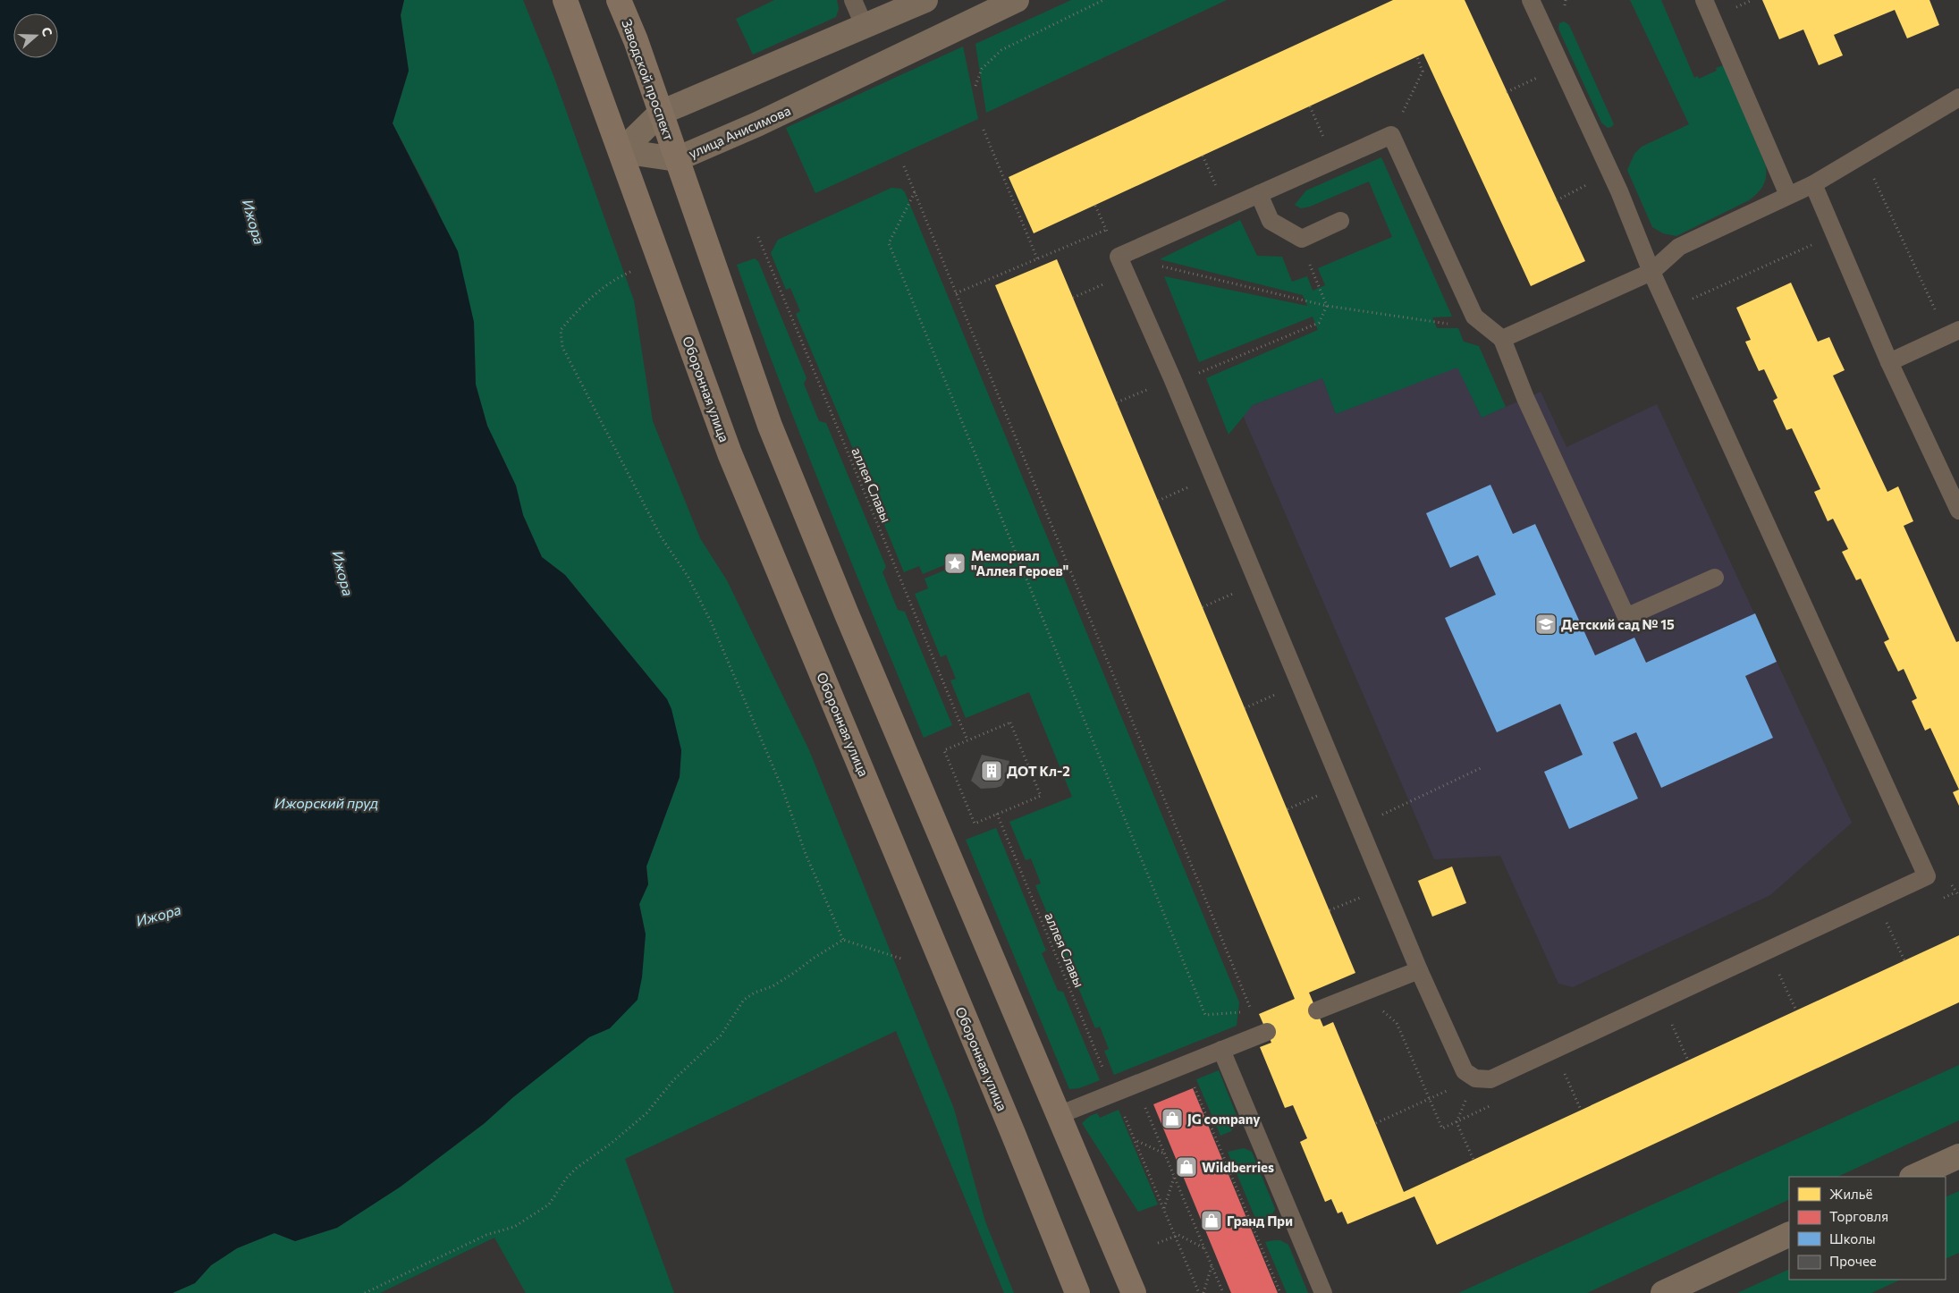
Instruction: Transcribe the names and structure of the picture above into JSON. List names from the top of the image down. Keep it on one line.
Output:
{"streets":{"main road":["Заводской проспект","улица Анисимова","Оборонная улица"],"path":["аллея Славы"]},"crossings":[["Заводской проспект","улица Анисимова"],["улица Анисимова","Оборонная улица"]],"water":["Ижора","Ижорский пруд"],"places":{"place":["Мемориал \"Аллея Героев\""],"school or university":["Детский сад № 15"],"building":["ДОТ Кл-2"],"shop":["JG company","Wildberries","Гранд При"]},"legend":["Жильё","Торговля","Школы","Прочее"],"north":"right"}
